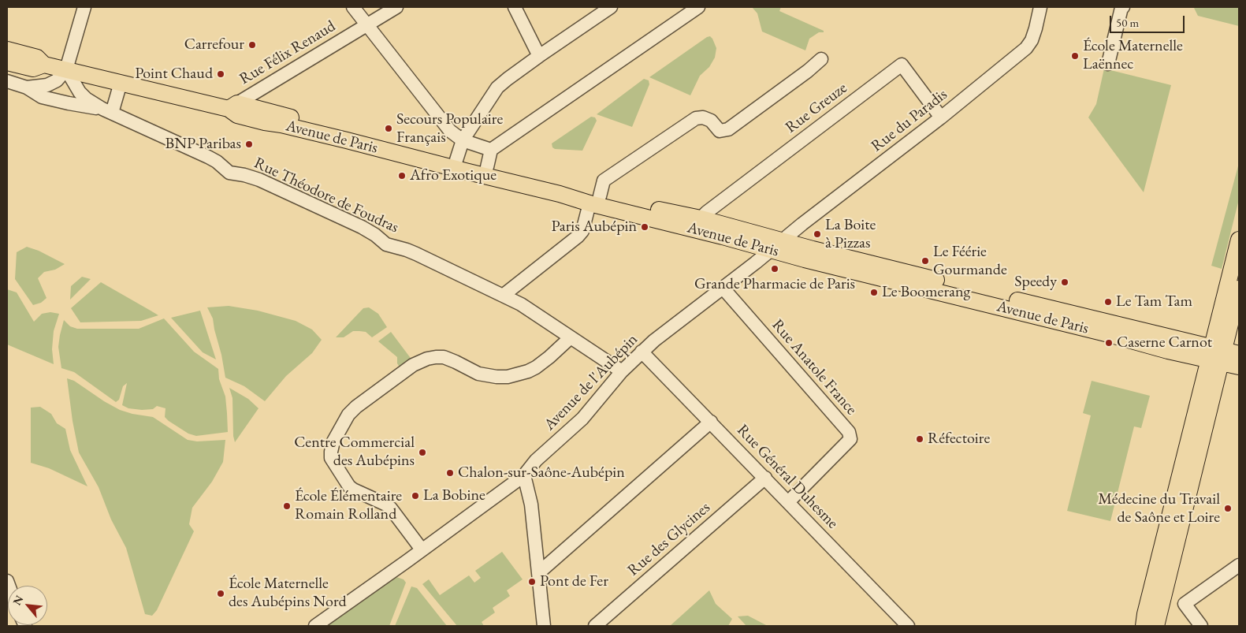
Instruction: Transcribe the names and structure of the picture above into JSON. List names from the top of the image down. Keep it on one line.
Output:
{"streets":{"main road":["Avenue de Paris"],"street":["Rue Félix Renaud","Rue Greuze","Rue du Paradis","Rue Théodore de Foudras","Rue Anatole France","Avenue de l'Aubépin","Rue Général Duhesme","Rue des Glycines"]},"crossings":[["Rue Félix Renaud","Avenue de Paris"],["Rue Greuze","Rue du Paradis"],["Rue Greuze","Avenue de Paris"],["Rue du Paradis","Avenue de Paris"],["Rue du Paradis","Avenue de l'Aubépin"],["Avenue de Paris","Rue Théodore de Foudras"],["Avenue de Paris","Avenue de l'Aubépin"],["Rue Théodore de Foudras","Avenue de l'Aubépin"],["Rue Anatole France","Avenue de l'Aubépin"],["Rue Anatole France","Rue Général Duhesme"],["Avenue de l'Aubépin","Rue Général Duhesme"],["Rue Général Duhesme","Rue des Glycines"]],"places":["Carrefour","École Maternelle Laënnec","Point Chaud","Secours Populaire Français","BNP Paribas","Afro Exotique","Paris Aubépin","La Boite à Pizzas","Le Féérie Gourmande","Grande Pharmacie de Paris","Speedy","Le Boomerang","Le Tam Tam","Caserne Carnot","Réfectoire","Centre Commercial des Aubépins","Chalon-sur-Saône-Aubépin","La Bobine","École Élémentaire Romain Rolland","Médecine du Travail de Saône et Loire","Pont de Fer","École Maternelle des Aubépins Nord"],"scale_bar":"50 m","north":"top left"}
